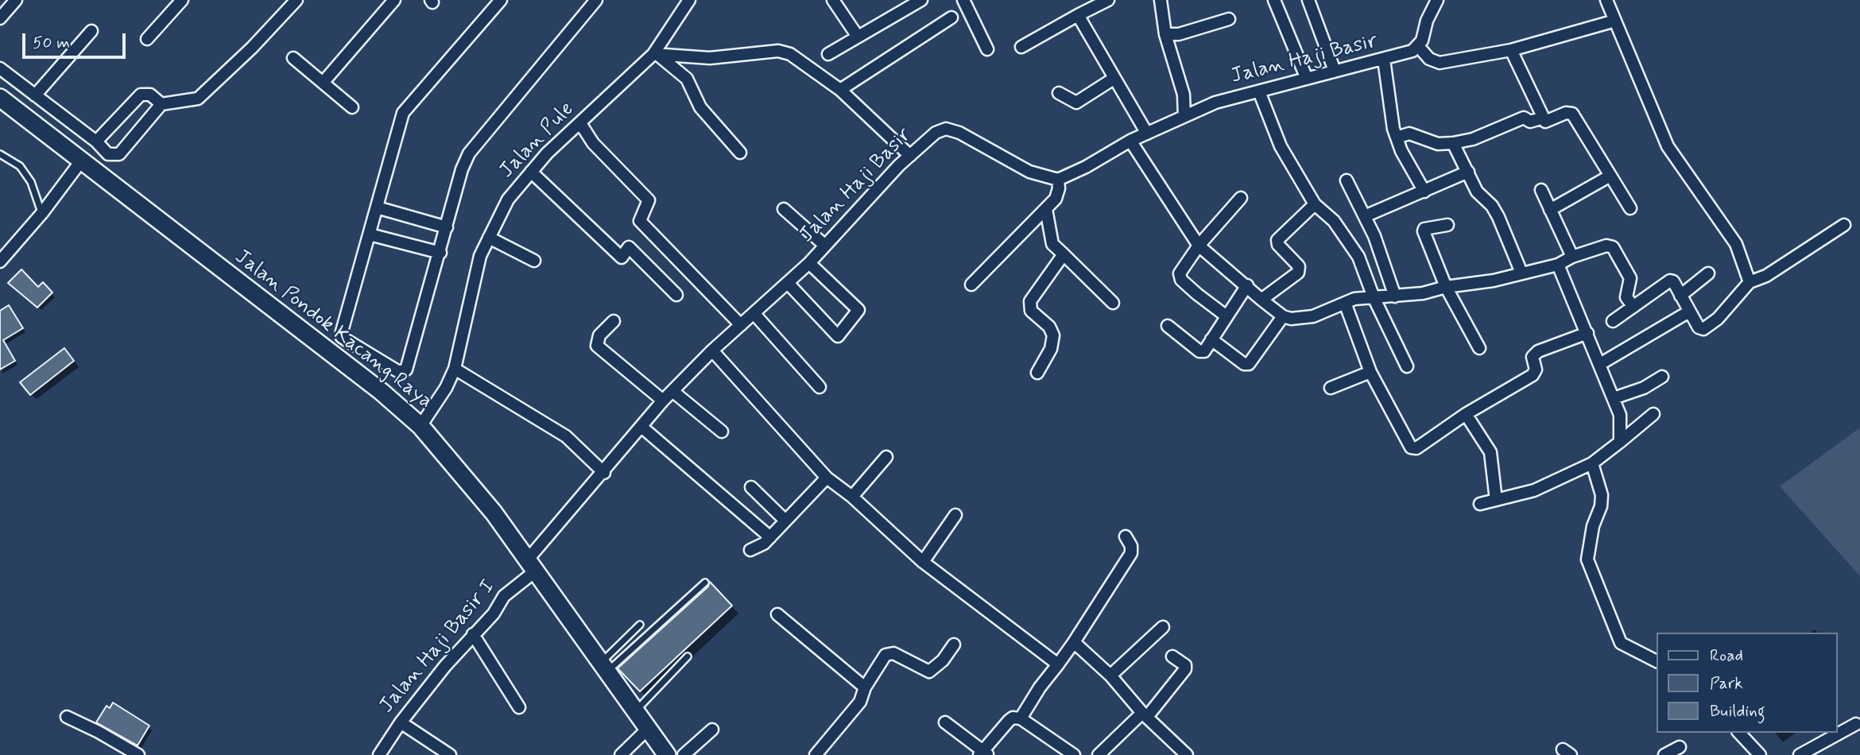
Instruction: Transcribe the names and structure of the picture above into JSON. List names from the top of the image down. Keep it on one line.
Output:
{"streets":{"main road":["Jalan Pondok Kacang Raya"],"street":["Jalan Haji Basir","Jalan Pule","Jalan Haji Basir I"]},"crossings":[["Jalan Haji Basir","Jalan Pondok Kacang Raya"],["Jalan Haji Basir","Jalan Haji Basir I"],["Jalan Pule","Jalan Pondok Kacang Raya"],["Jalan Pondok Kacang Raya","Jalan Haji Basir I"]],"legend":["Road","Park","Building"],"scale_bar":"50 m"}
